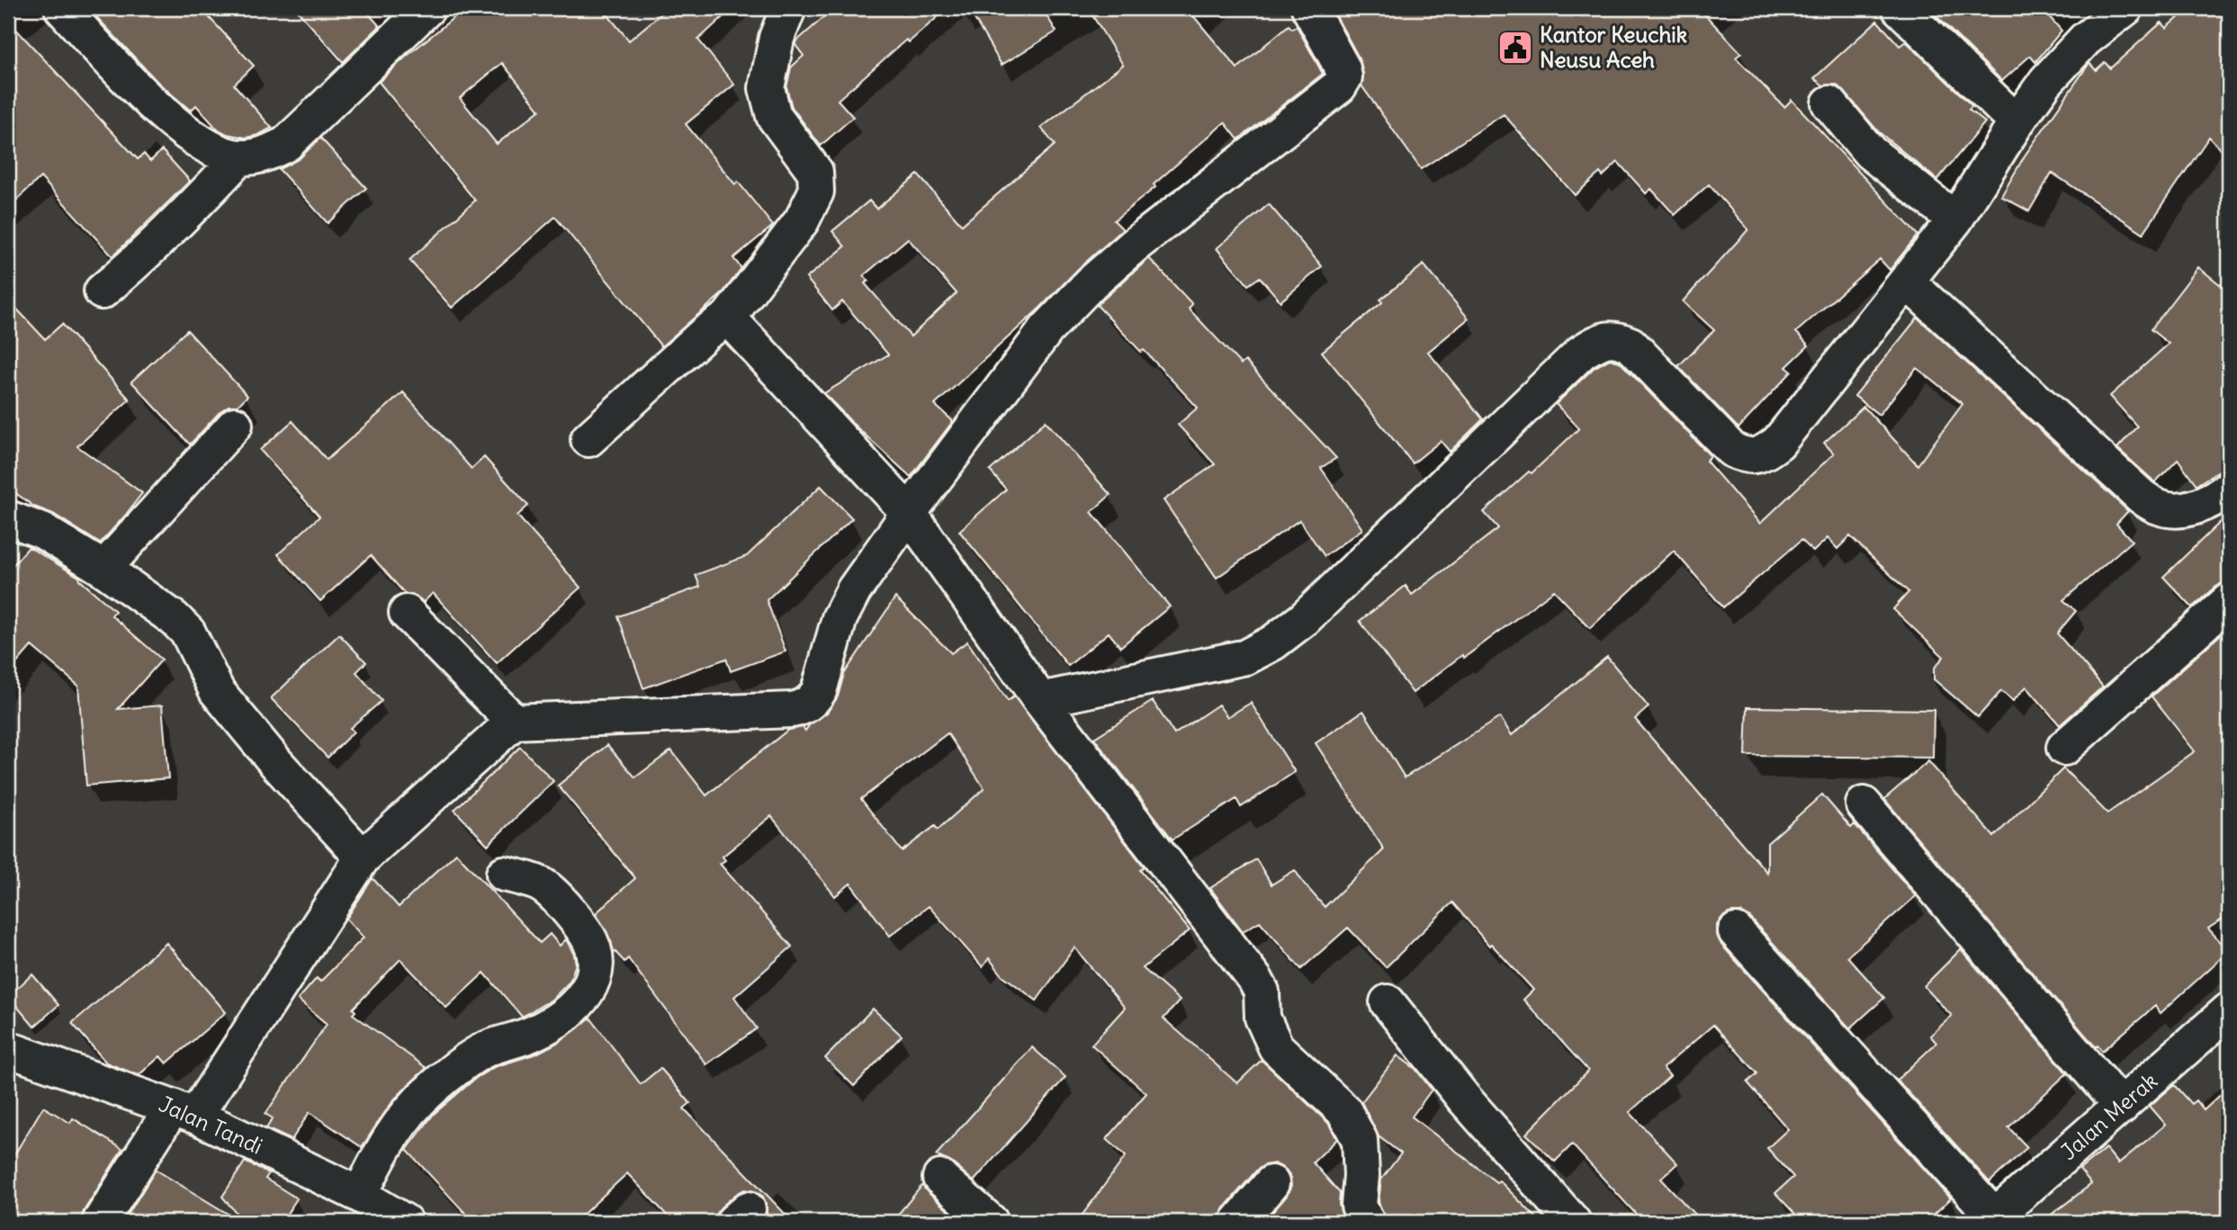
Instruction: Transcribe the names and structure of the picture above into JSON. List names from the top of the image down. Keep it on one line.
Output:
{"streets":{"street":["Jalan Merak","Jalan Tandi"]},"places":{"public building":["Kantor Keuchik Neusu Aceh"]}}
